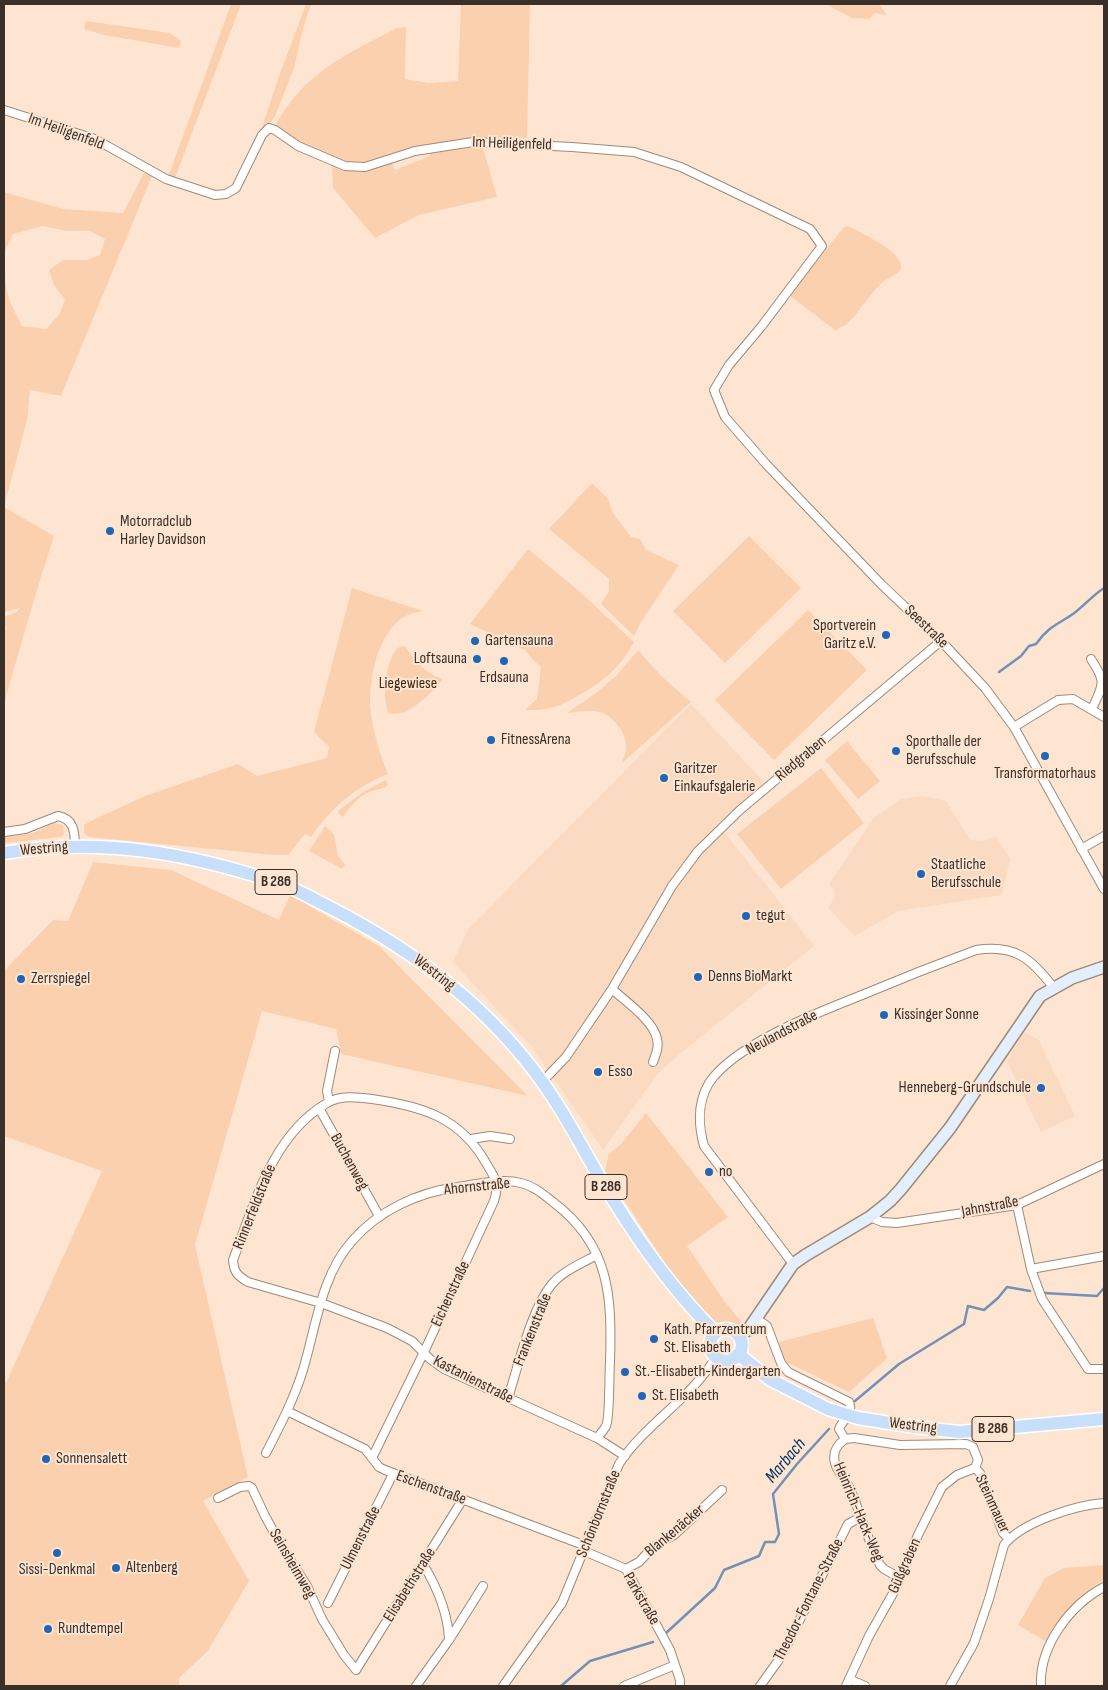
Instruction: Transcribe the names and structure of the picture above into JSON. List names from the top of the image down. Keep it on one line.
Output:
{"streets":{"main road":["Westring","B 286"],"street":["Im Heiligenfeld","Seestraße","Riedgraben","Neulandstraße","Buchenweg","Ahornstraße","Rinnerfeldstraße","Jahnstraße","Eichenstraße","Frankenstraße","Kastanienstraße","Eschenstraße","Steinmauer","Heinrich-Hack-Weg","Schönbornstraße","Blankenäcker","Ulmenstraße","Seinsheimweg","Güßgraben","Elisabethstraße","Parkstraße","Theodor-Fontane-Straße"]},"crossings":[["Im Heiligenfeld","Seestraße"],["Seestraße","Riedgraben"],["Riedgraben","Westring"],["Westring","Schönbornstraße"],["Buchenweg","Ahornstraße"],["Buchenweg","Rinnerfeldstraße"],["Ahornstraße","Rinnerfeldstraße"],["Ahornstraße","Eichenstraße"],["Ahornstraße","Frankenstraße"],["Ahornstraße","Kastanienstraße"],["Ahornstraße","Eschenstraße"],["Rinnerfeldstraße","Eichenstraße"],["Rinnerfeldstraße","Kastanienstraße"],["Eichenstraße","Kastanienstraße"],["Eichenstraße","Eschenstraße"],["Frankenstraße","Kastanienstraße"],["Kastanienstraße","Schönbornstraße"],["Eschenstraße","Schönbornstraße"],["Eschenstraße","Ulmenstraße"],["Eschenstraße","Elisabethstraße"],["Eschenstraße","Parkstraße"],["Steinmauer","Heinrich-Hack-Weg"],["Steinmauer","Güßgraben"],["Heinrich-Hack-Weg","Güßgraben"],["Heinrich-Hack-Weg","Theodor-Fontane-Straße"],["Schönbornstraße","Parkstraße"],["Blankenäcker","Parkstraße"],["Seinsheimweg","Elisabethstraße"]],"water":["Marbach"],"parks":["Liegewiese"],"places":["Motorradclub Harley Davidson","Sportverein Garitz e.V.","Gartensauna","Loftsauna","Erdsauna","FitnessArena","Sporthalle der Berufsschule","Transformatorhaus","Garitzer Einkaufsgalerie","Staatliche Berufsschule","tegut","Denns BioMarkt","Zerrspiegel","Kissinger Sonne","Esso","Henneberg-Grundschule","no","Kath. Pfarrzentrum St. Elisabeth","St.-Elisabeth-Kindergarten","St. Elisabeth","Sonnensalett","Sissi-Denkmal","Altenberg","Rundtempel"]}
